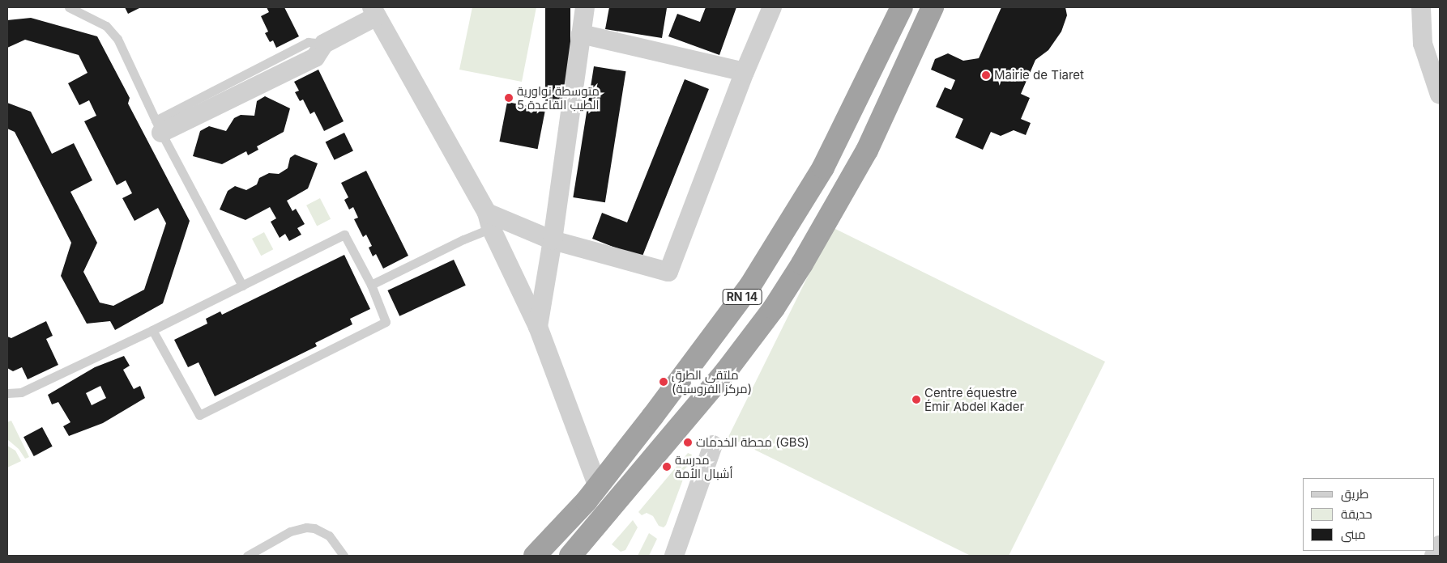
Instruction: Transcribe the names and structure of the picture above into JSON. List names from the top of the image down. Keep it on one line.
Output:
{"streets":{"highway":["RN 14"]},"places":["Mairie de Tiaret","متوسطة نواورية الطيب القاعدة 5","ملتقى الطرق (مركز الفروسية)","Centre équestre Émir Abdel Kader","محطة الخدمات (GBS)","مدرسة أشبال الأمة"],"legend":["طريق","حديقة","مبنى"]}
